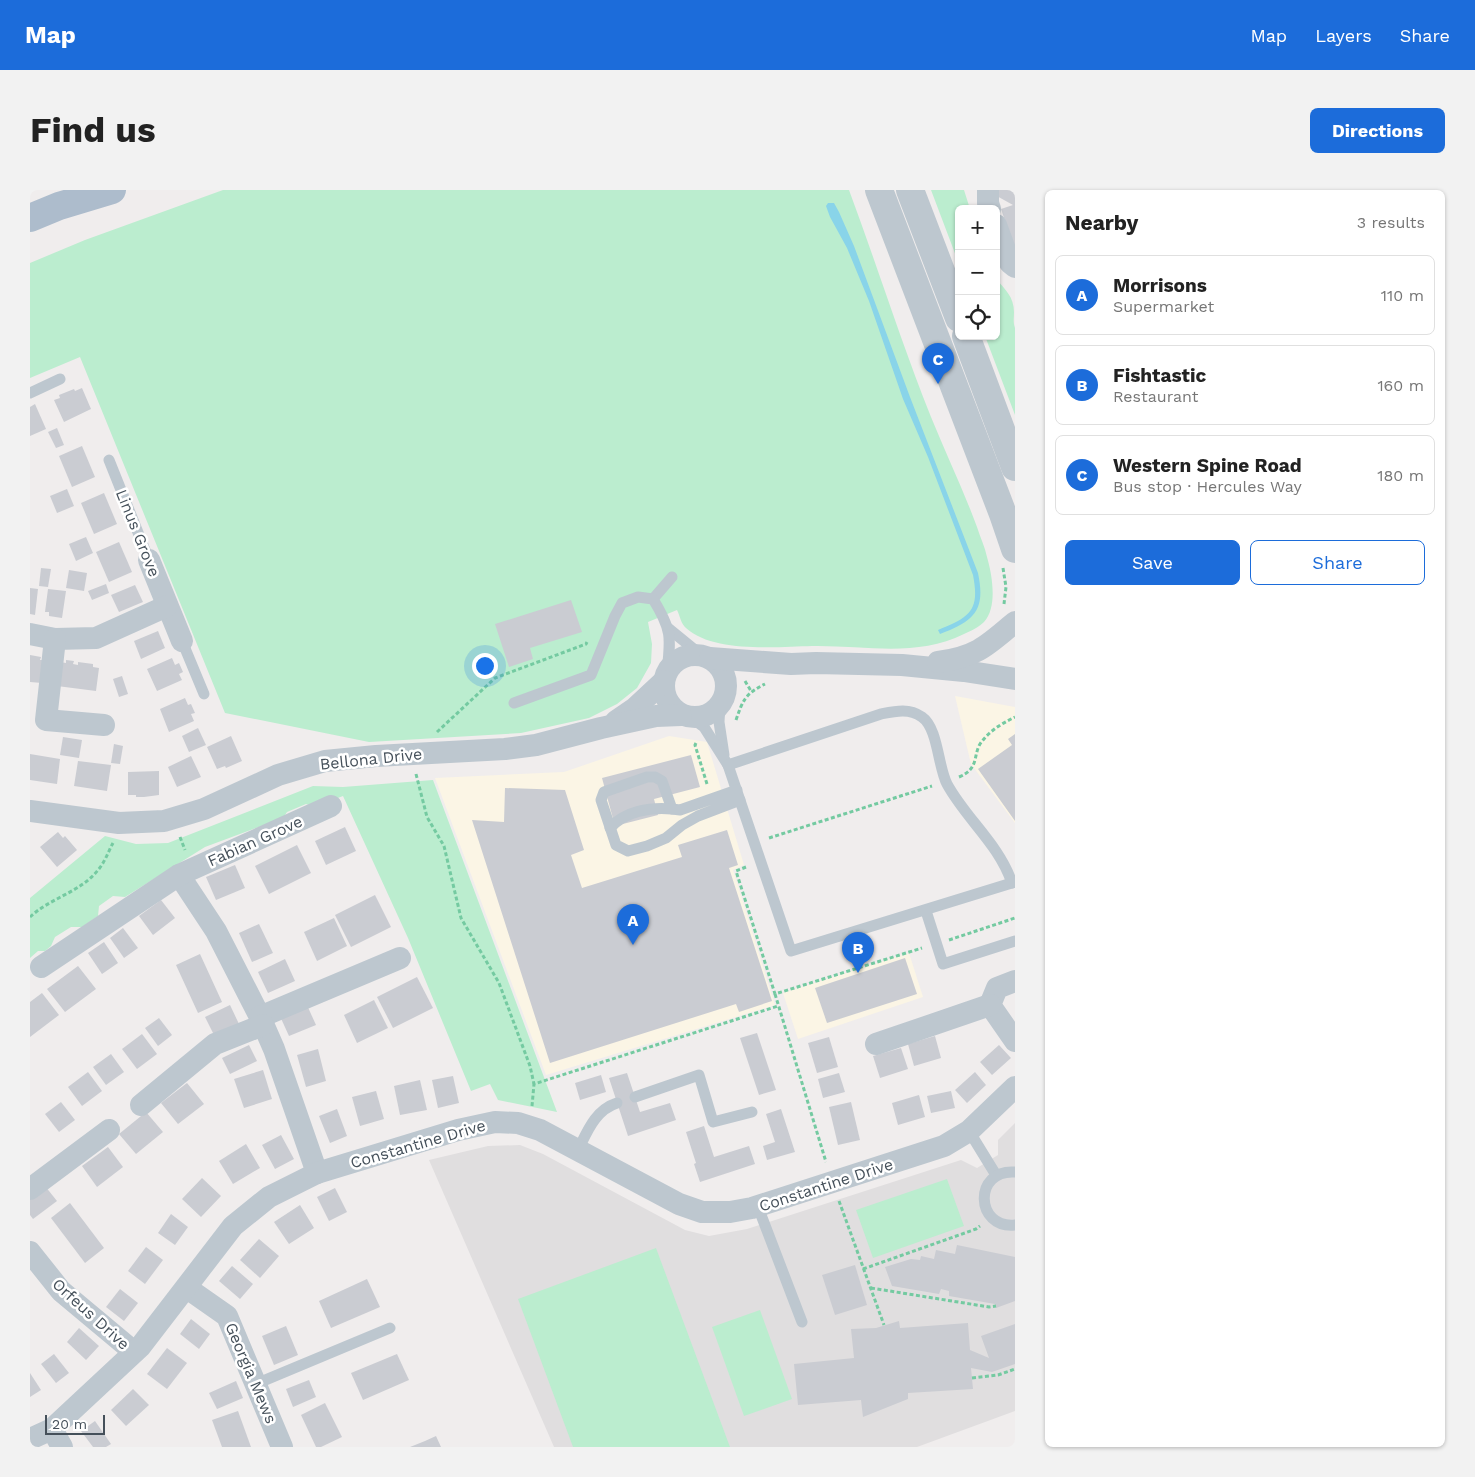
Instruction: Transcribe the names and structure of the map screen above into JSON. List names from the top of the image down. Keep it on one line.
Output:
{"streets":{"street":["Linus Grove","Bellona Drive","Fabian Grove","Constantine Drive","Orfeus Drive","Georgia Mews"]},"crossings":[["Constantine Drive","Orfeus Drive"],["Constantine Drive","Georgia Mews"]],"scale_bar":"20 m","page":{"header":"Map","nav":["Map","Layers","Share"],"buttons":["Directions",["Save","Share"]],"title":"Find us","heading":["Nearby","3 results"],"map_buttons":["+","−"],"list":[{"mark":"A","name":"Morrisons","note":"Supermarket","value":"110 m"},{"mark":"B","name":"Fishtastic","note":"Restaurant","value":"160 m"},{"mark":"C","name":"Western Spine Road","note":"Bus stop · Hercules Way","value":"180 m"}],"pins":["C","A","B"],"scale":"20 m"}}
